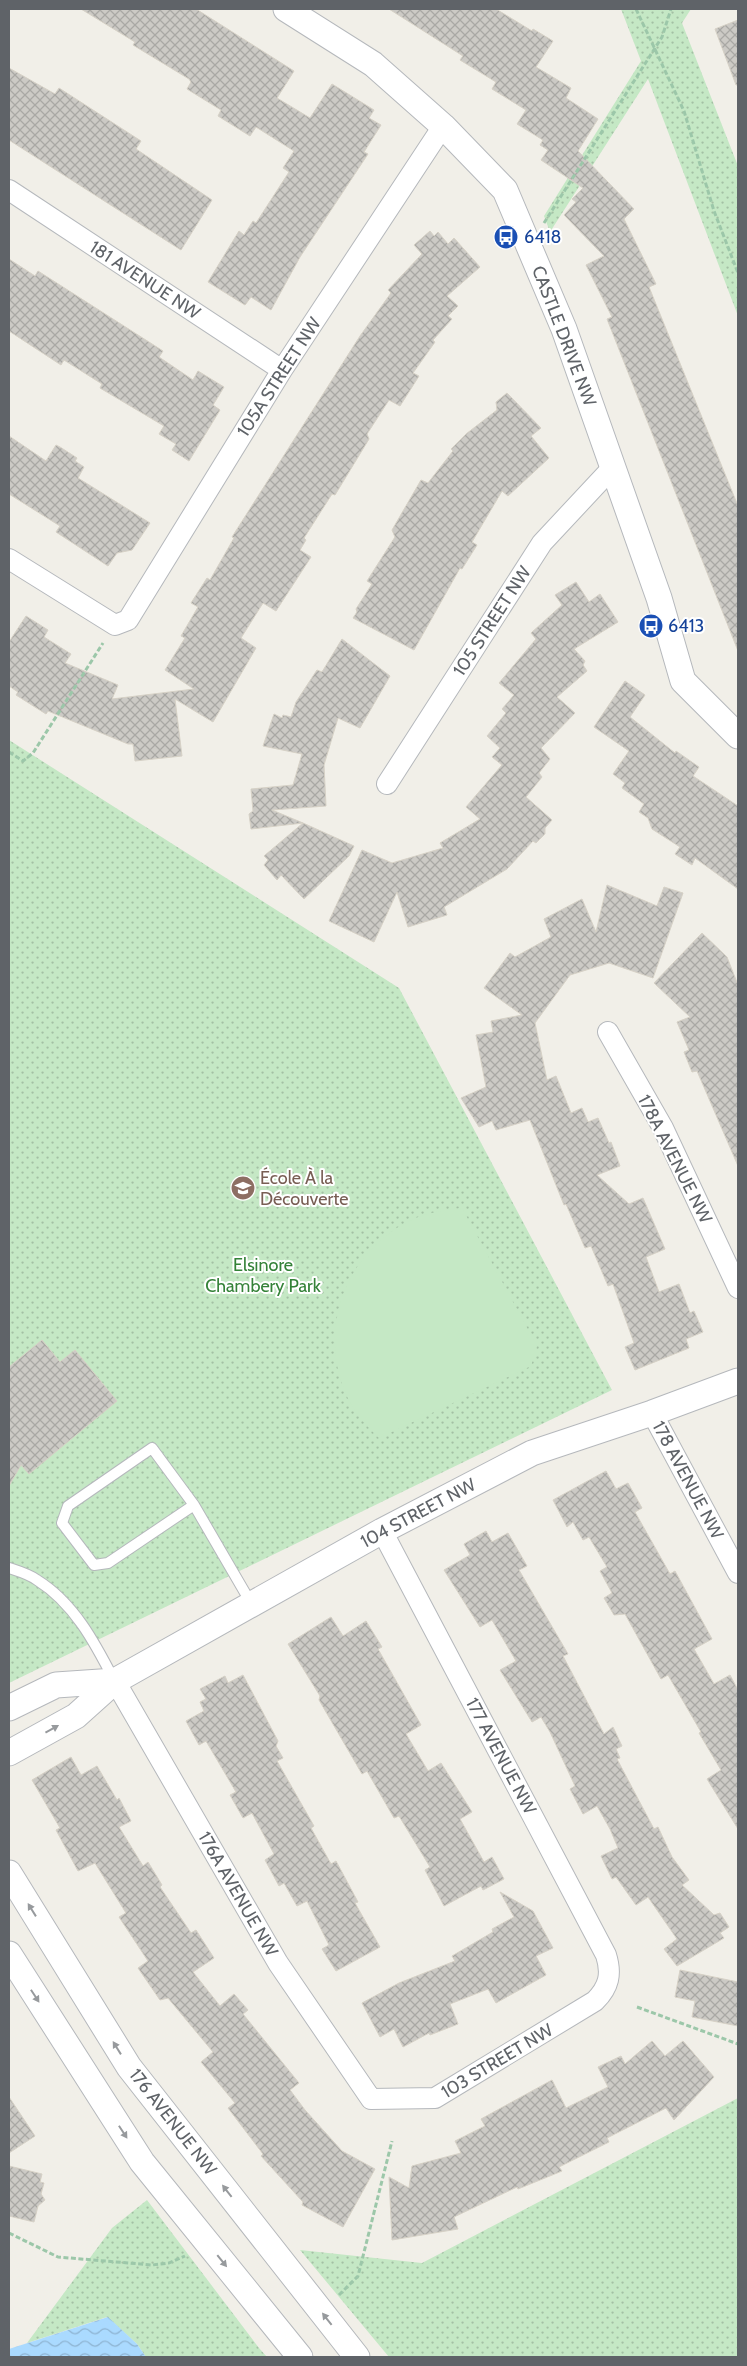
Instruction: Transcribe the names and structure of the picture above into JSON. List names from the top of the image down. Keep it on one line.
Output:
{"streets":{"street":["181 AVENUE NW","CASTLE DRIVE NW","105A STREET NW","105 STREET NW","178A AVENUE NW","178 AVENUE NW","104 STREET NW","177 AVENUE NW","176A AVENUE NW","103 STREET NW","176 AVENUE NW"]},"crossings":[["181 AVENUE NW","105A STREET NW"],["CASTLE DRIVE NW","105A STREET NW"],["CASTLE DRIVE NW","105 STREET NW"],["178 AVENUE NW","104 STREET NW"],["104 STREET NW","177 AVENUE NW"],["104 STREET NW","176A AVENUE NW"],["177 AVENUE NW","103 STREET NW"],["176A AVENUE NW","103 STREET NW"]],"parks":["Elsinore Chambery Park"],"places":{"bus stop":["6418","6413"],"school or university":["École À la Découverte"]}}
